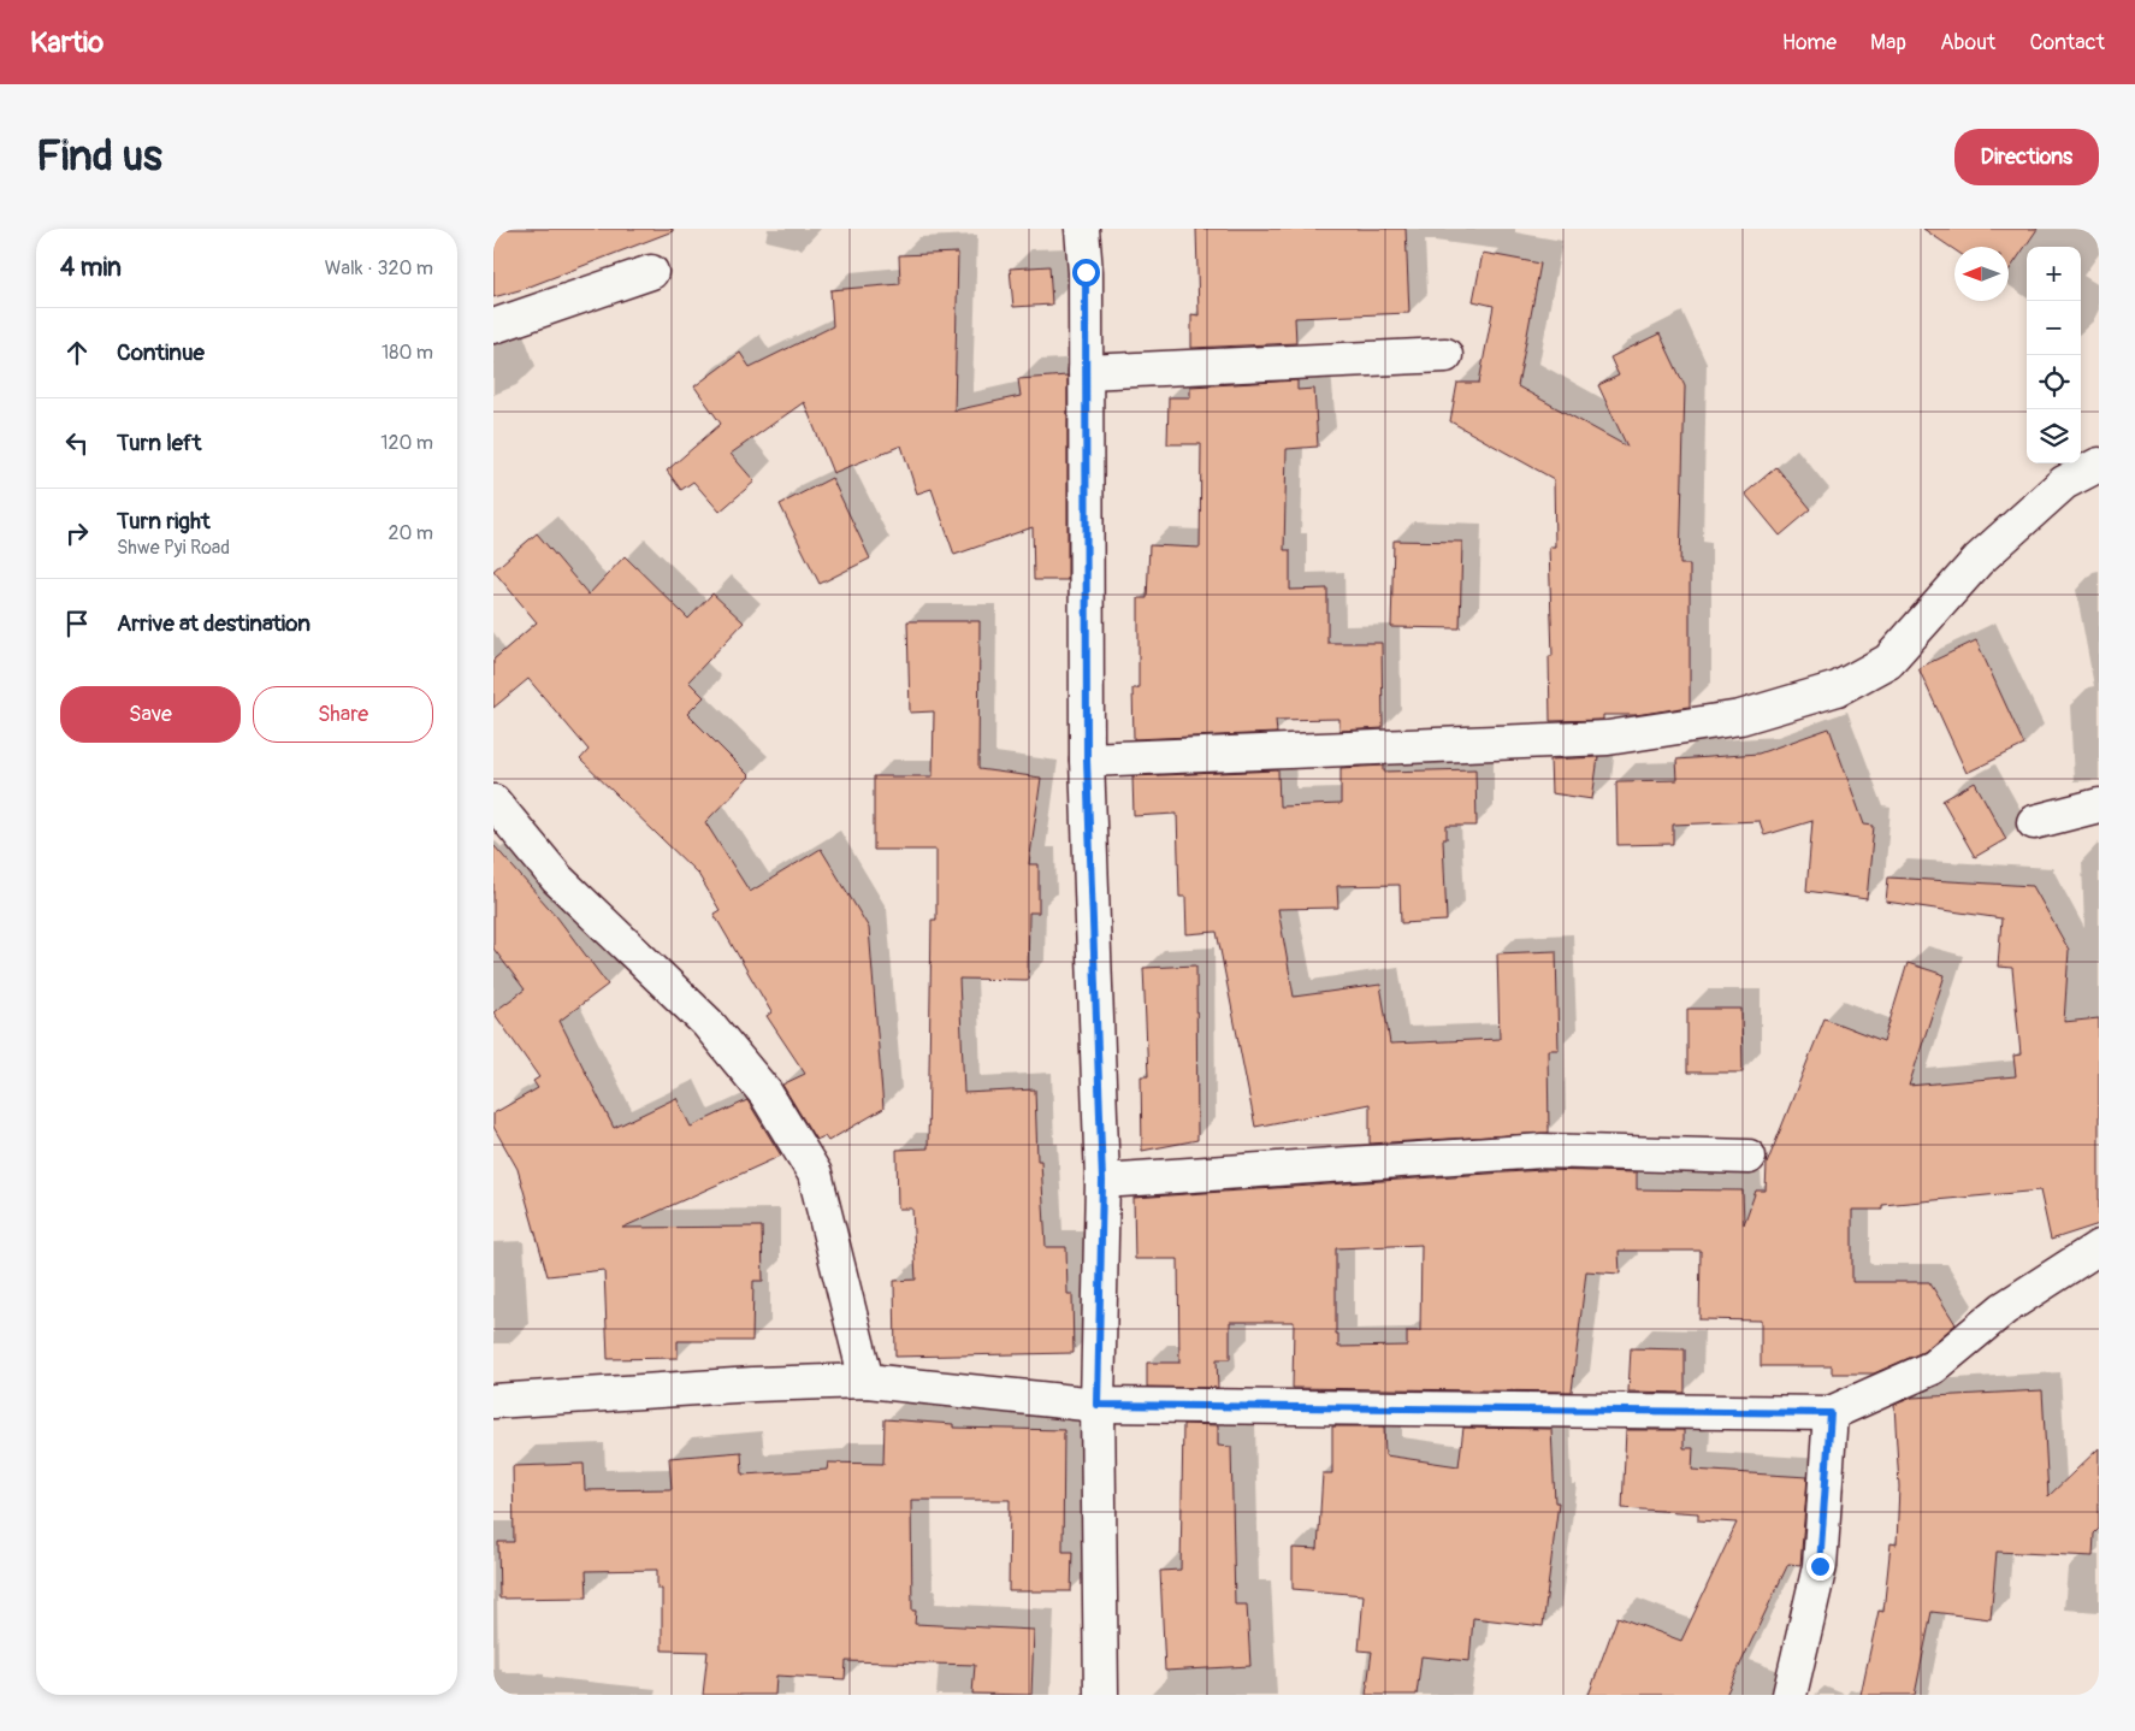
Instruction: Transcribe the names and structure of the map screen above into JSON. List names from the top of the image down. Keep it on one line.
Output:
{"north":"left","page":{"header":"Kartio","nav":["Home","Map","About","Contact"],"buttons":["Directions",["Save","Share"]],"title":"Find us","heading":["4 min","Walk · 320 m"],"map_buttons":["+","−"],"list":[["Continue","180 m"],["Turn left","120 m"],["Turn right","Shwe Pyi Road","20 m"],"Arrive at destination"]}}
